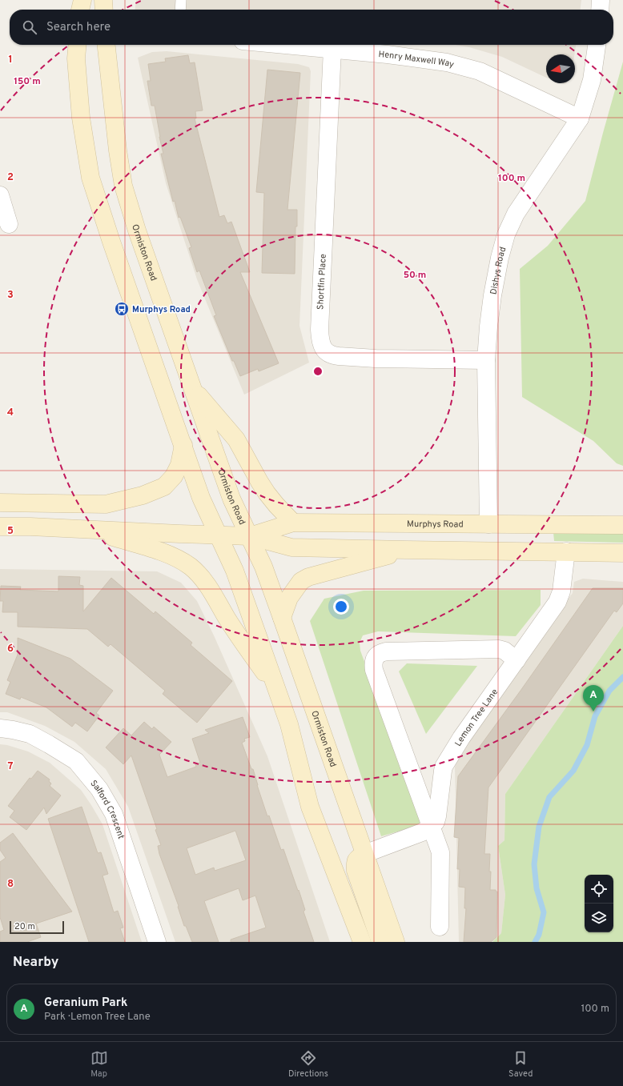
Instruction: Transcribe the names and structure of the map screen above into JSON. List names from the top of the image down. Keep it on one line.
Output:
{"streets":{"main road":["Ormiston Road","Murphys Road"],"street":["Henry Maxwell Way","Dishys Road","Shortfin Place","Lemon Tree Lane","Salford Crescent"]},"crossings":[["Henry Maxwell Way","Dishys Road"],["Henry Maxwell Way","Shortfin Place"],["Ormiston Road","Murphys Road"],["Dishys Road","Shortfin Place"],["Dishys Road","Murphys Road"],["Murphys Road","Lemon Tree Lane"]],"places":{"bus stop":["Murphys Road"]},"scale_bar":"20 m","north":"left","page":{"search":"Search here","pins":"A","scale":"20 m","heading":"Nearby","list":[{"mark":"A","name":"Geranium Park","note":"Park · Lemon Tree Lane","value":"100 m"}],"nav":["Map","Directions","Saved"]},"grid":{"rows":["1","2","3","4","5","6","7","8"]},"rings":["150 m","100 m","50 m"]}
